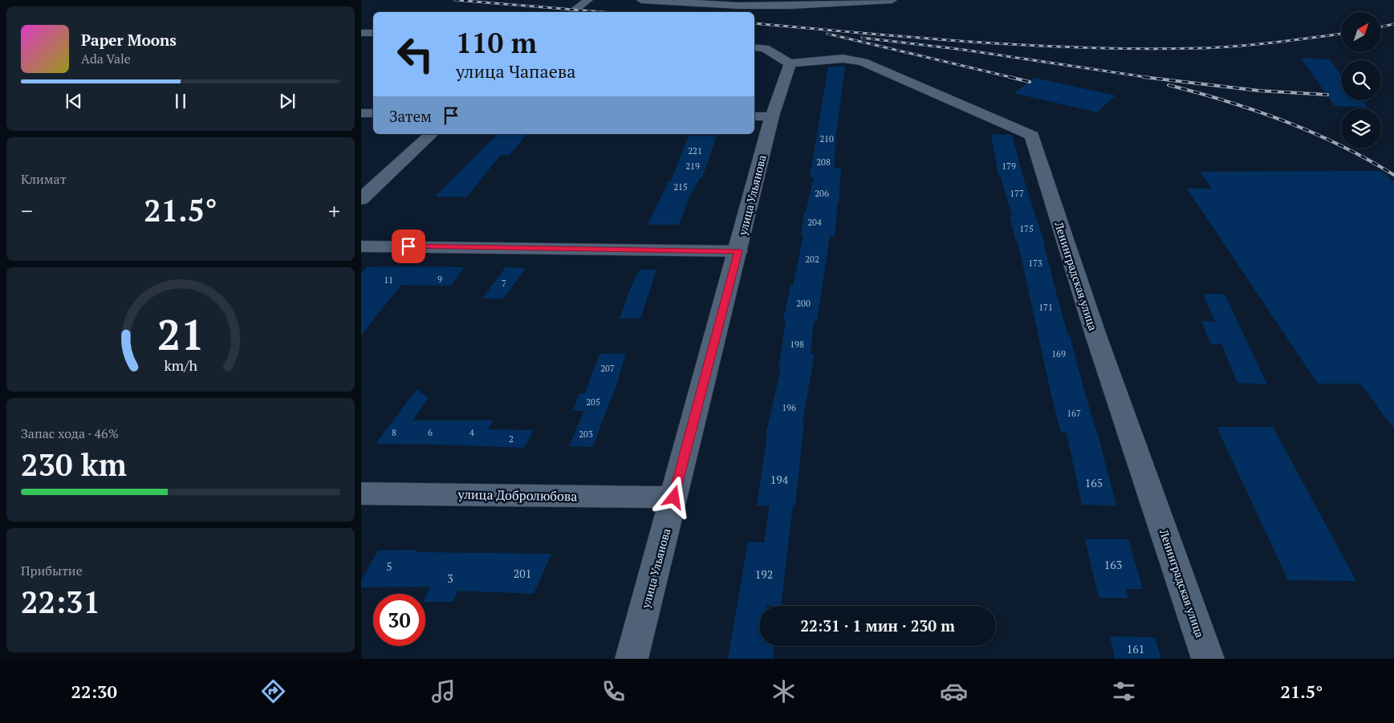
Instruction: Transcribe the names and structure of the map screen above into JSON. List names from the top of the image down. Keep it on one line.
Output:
{"streets":{"street":["улица Ульянова","Ленинградская улица","улица Добролюбова"]},"crossings":[["улица Ульянова","Ленинградская улица"],["улица Ульянова","улица Добролюбова"]],"house_numbers":["210","221","208","219","179","215","206","177","204","175","202","173","9","11","7","200","171","198","169","207","205","196","167","8","6","4","203","2","194","165","163","5","201","192","3","161"],"north":"top right","page":{"turn":["110 m","улица Чапаева"],"song":["Paper Moons","Ada Vale"],"then":"Затем","tile":["Климат",["Запас хода · 46%","230 km"],["Прибытие","22:31"]],"heat":["−","21.5°","+"],"limit":"30","trip":"22:31 · 1 мин · 230 m","tabs":["22:30","21.5°"],"gauge":["21","km/h"]}}
